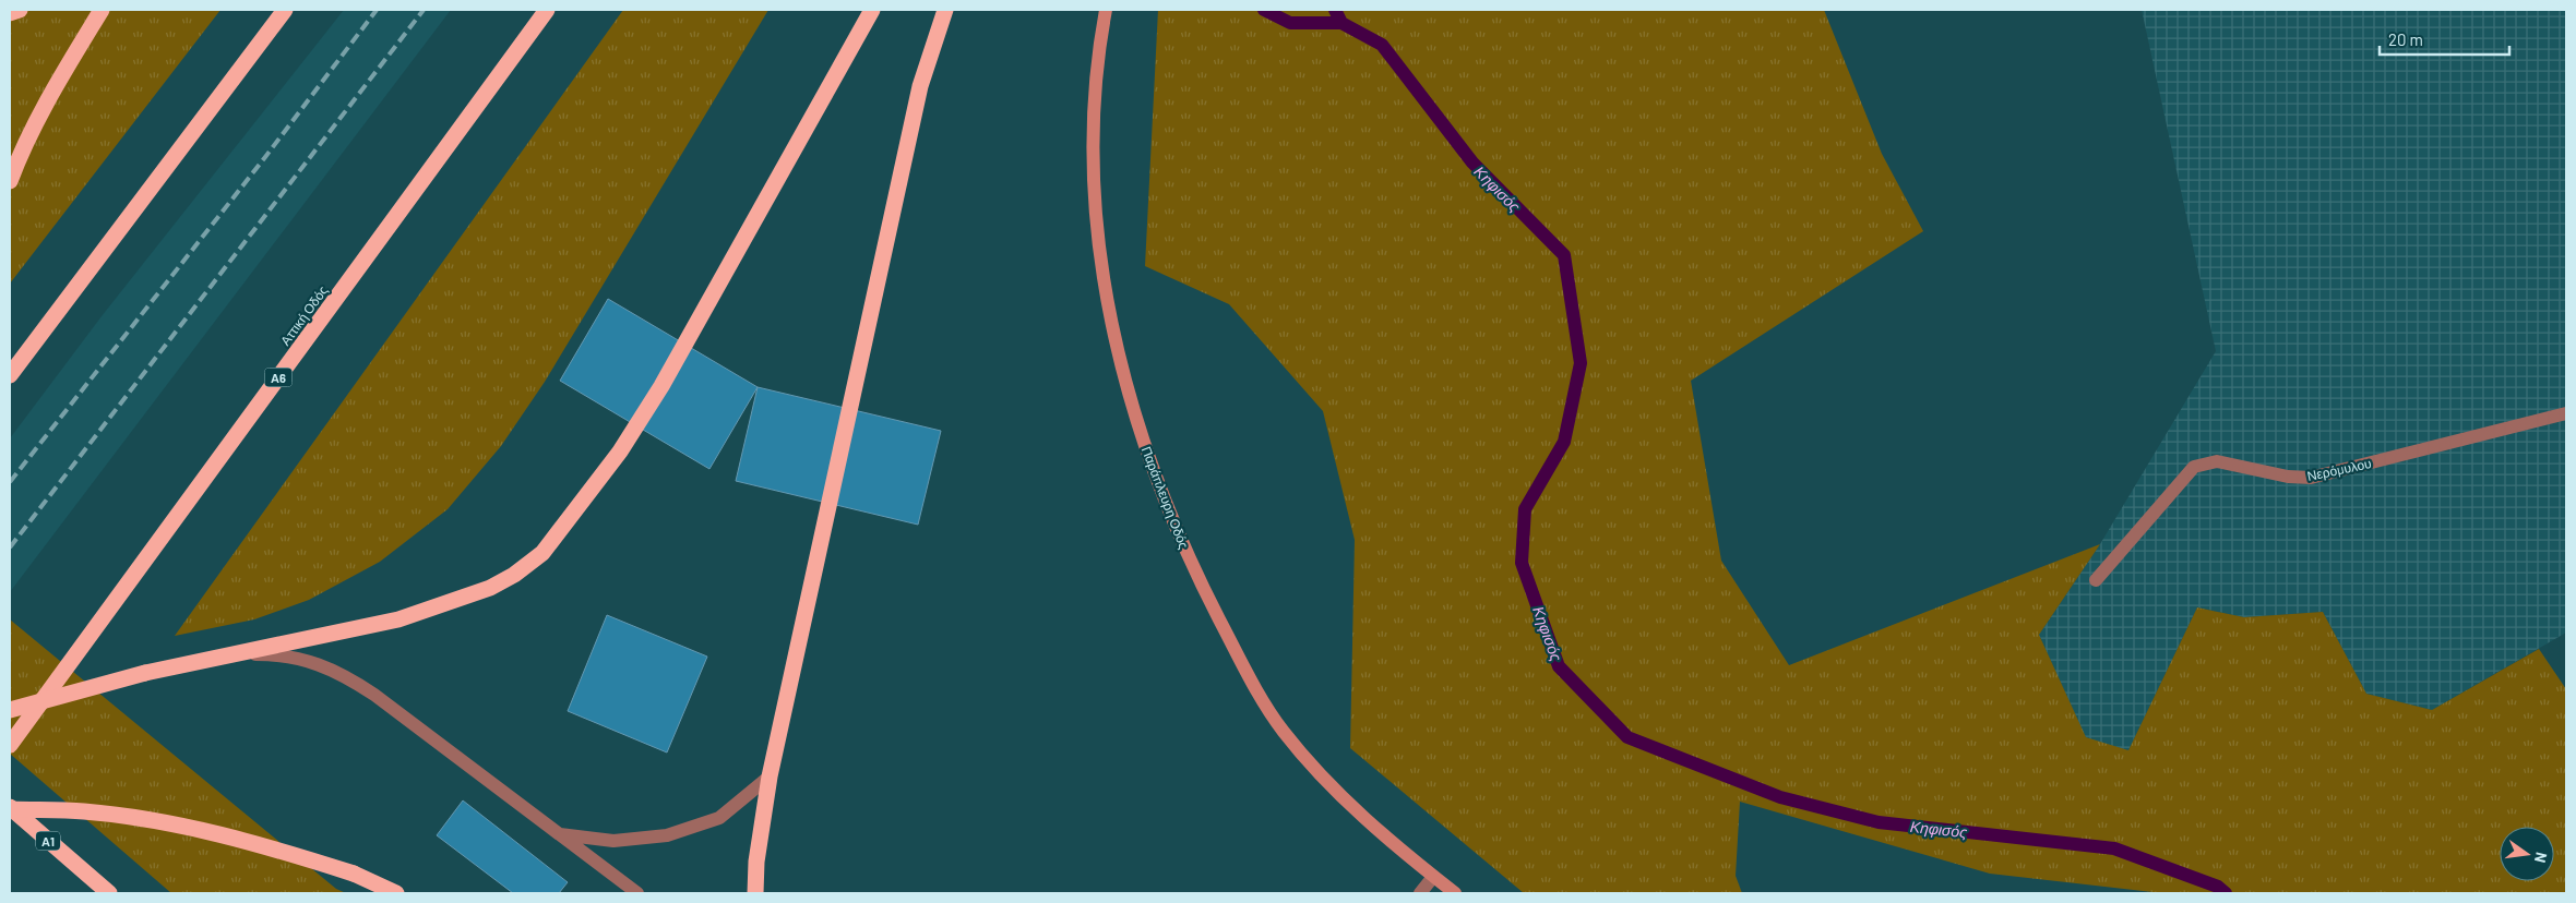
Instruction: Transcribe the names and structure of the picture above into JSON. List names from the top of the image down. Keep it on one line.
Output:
{"streets":{"highway":["Αττική Οδός","Α6","Α1"],"street":["Νερόμυλου","Παράπλευρη Οδός"]},"water":["Κηφισός"],"scale_bar":"20 m","north":"right"}
